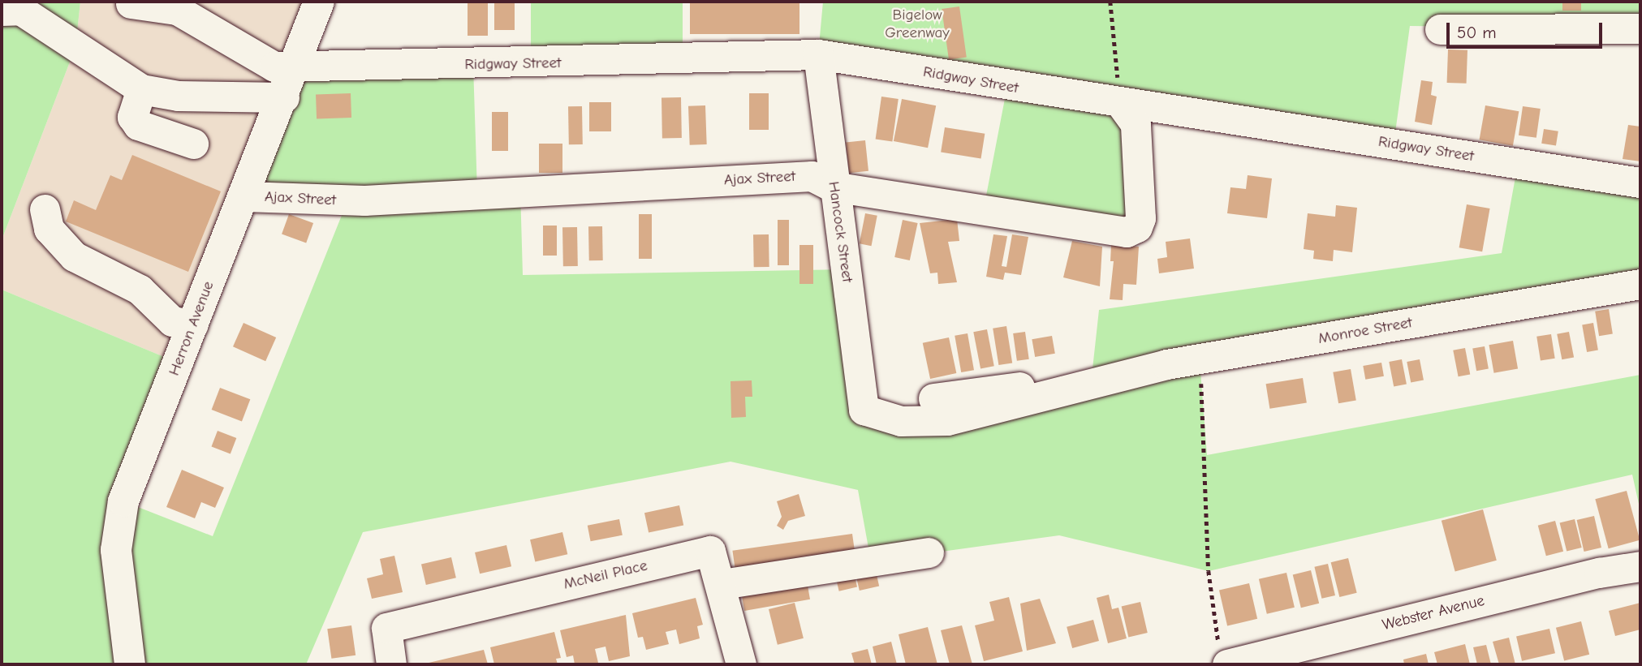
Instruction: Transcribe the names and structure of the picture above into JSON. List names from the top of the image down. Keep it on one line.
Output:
{"streets":{"main road":["Herron Avenue"],"street":["Ridgway Street","Ajax Street","Hancock Street","Monroe Street","McNeil Place","Webster Avenue"]},"crossings":[["Ridgway Street","Ajax Street"],["Ridgway Street","Hancock Street"],["Ridgway Street","Herron Avenue"],["Ajax Street","Hancock Street"],["Ajax Street","Herron Avenue"],["Hancock Street","Monroe Street"]],"parks":["Bigelow Greenway"],"scale_bar":"50 m"}
